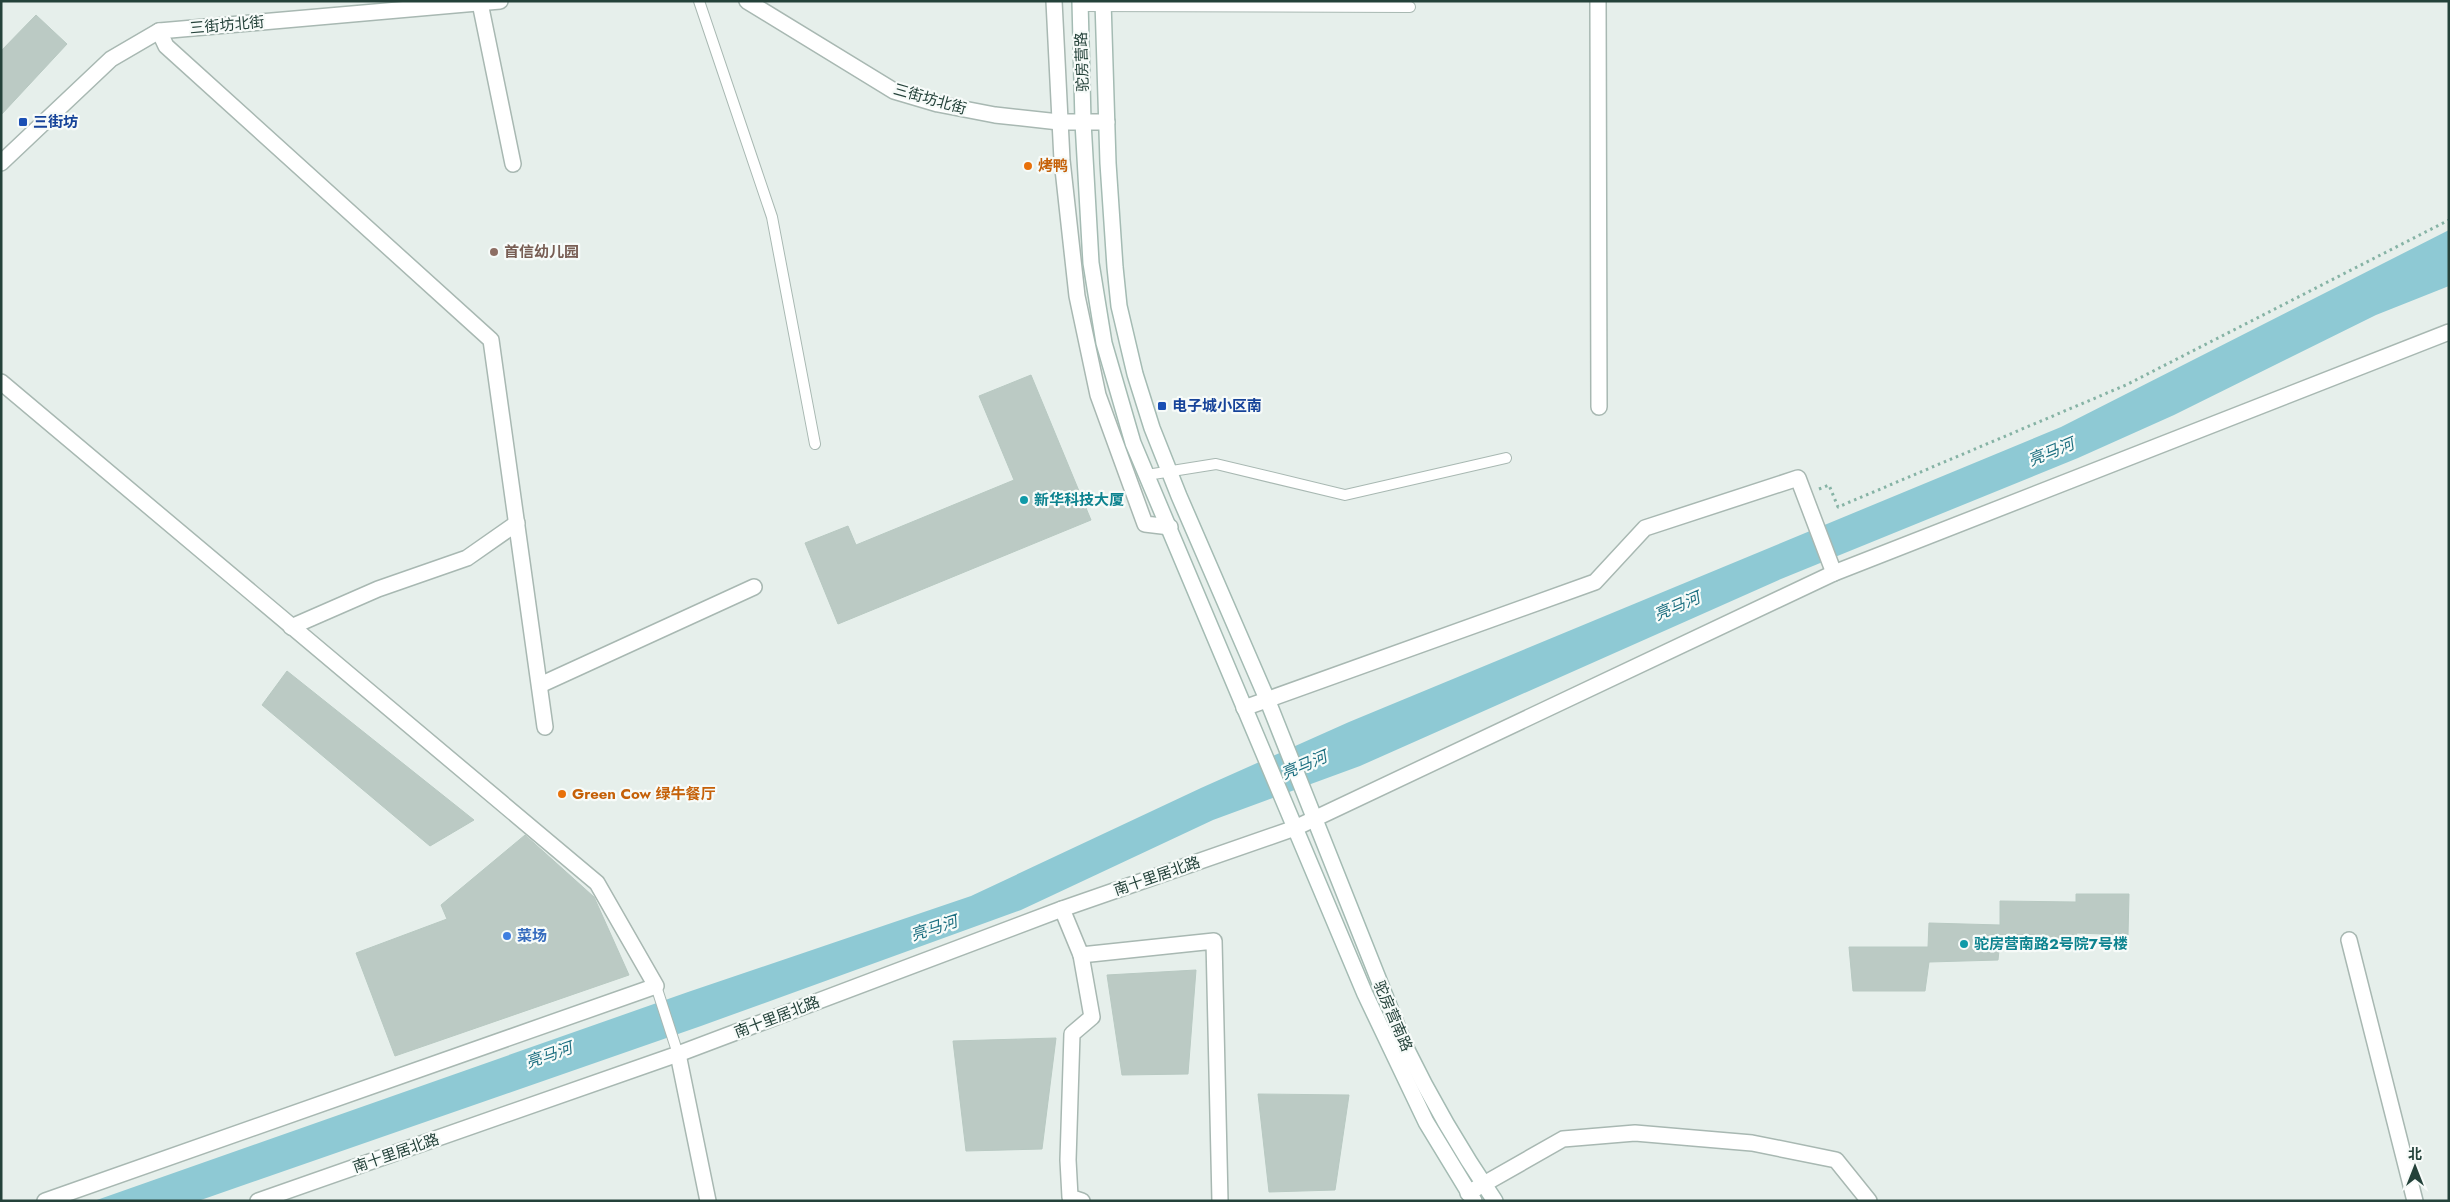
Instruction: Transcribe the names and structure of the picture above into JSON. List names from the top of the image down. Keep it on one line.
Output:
{"streets":{"street":["三街坊北街","驼房营路","南十里居北路","驼房营南路"]},"crossings":[["三街坊北街","驼房营路"],["驼房营路","驼房营南路"],["南十里居北路","驼房营南路"]],"water":["亮马河"],"places":{"transit":["三街坊","电子城小区南"],"other":["烤鸭","首信幼儿园","新华科技大厦","Green Cow 绿牛餐厅","菜场","驼房营南路2号院7号楼"]},"north":"top"}
